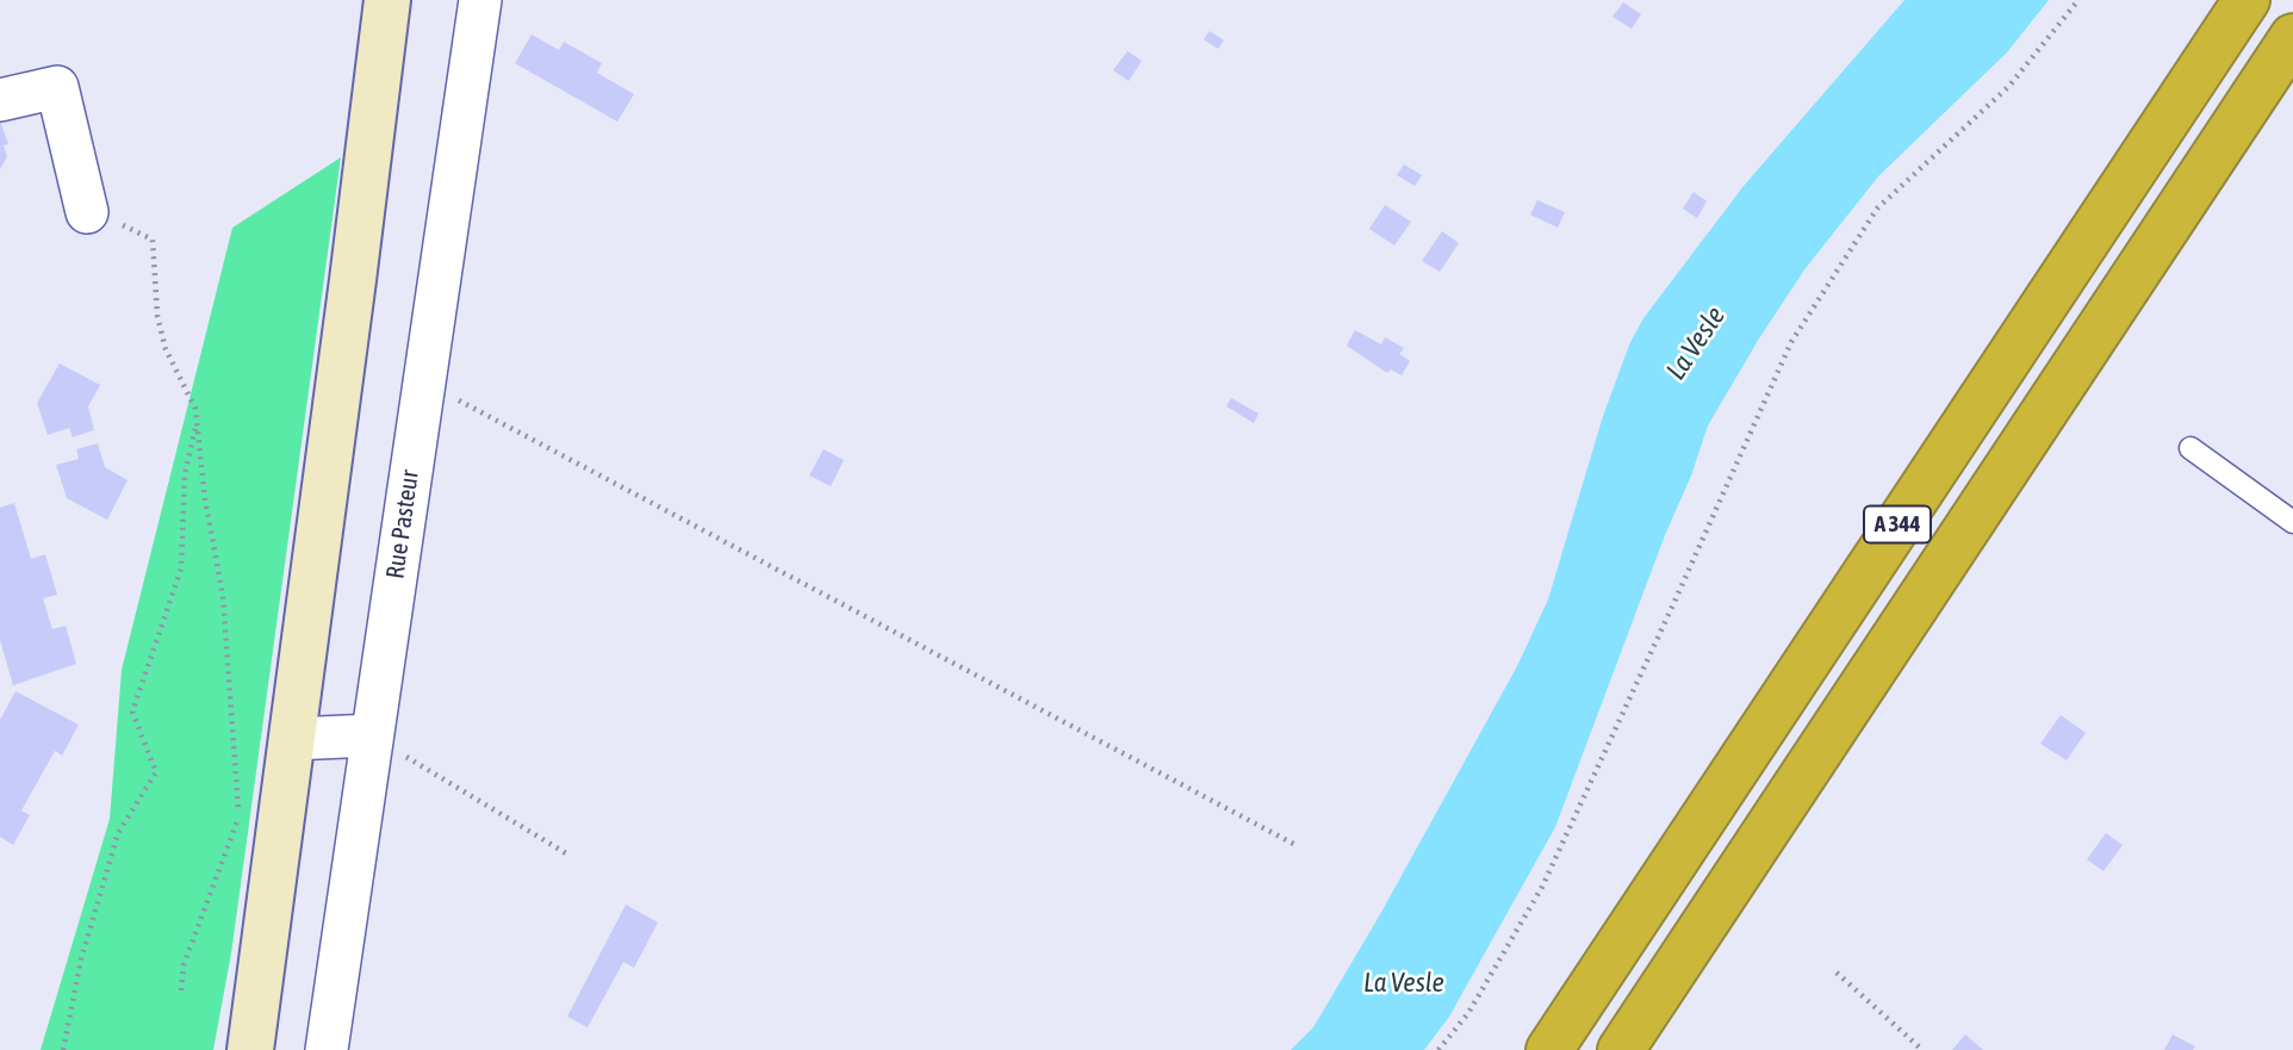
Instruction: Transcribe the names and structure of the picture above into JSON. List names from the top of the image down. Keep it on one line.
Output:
{"streets":{"highway":["A 344"],"street":["Rue Pasteur"]},"water":["La Vesle"]}
